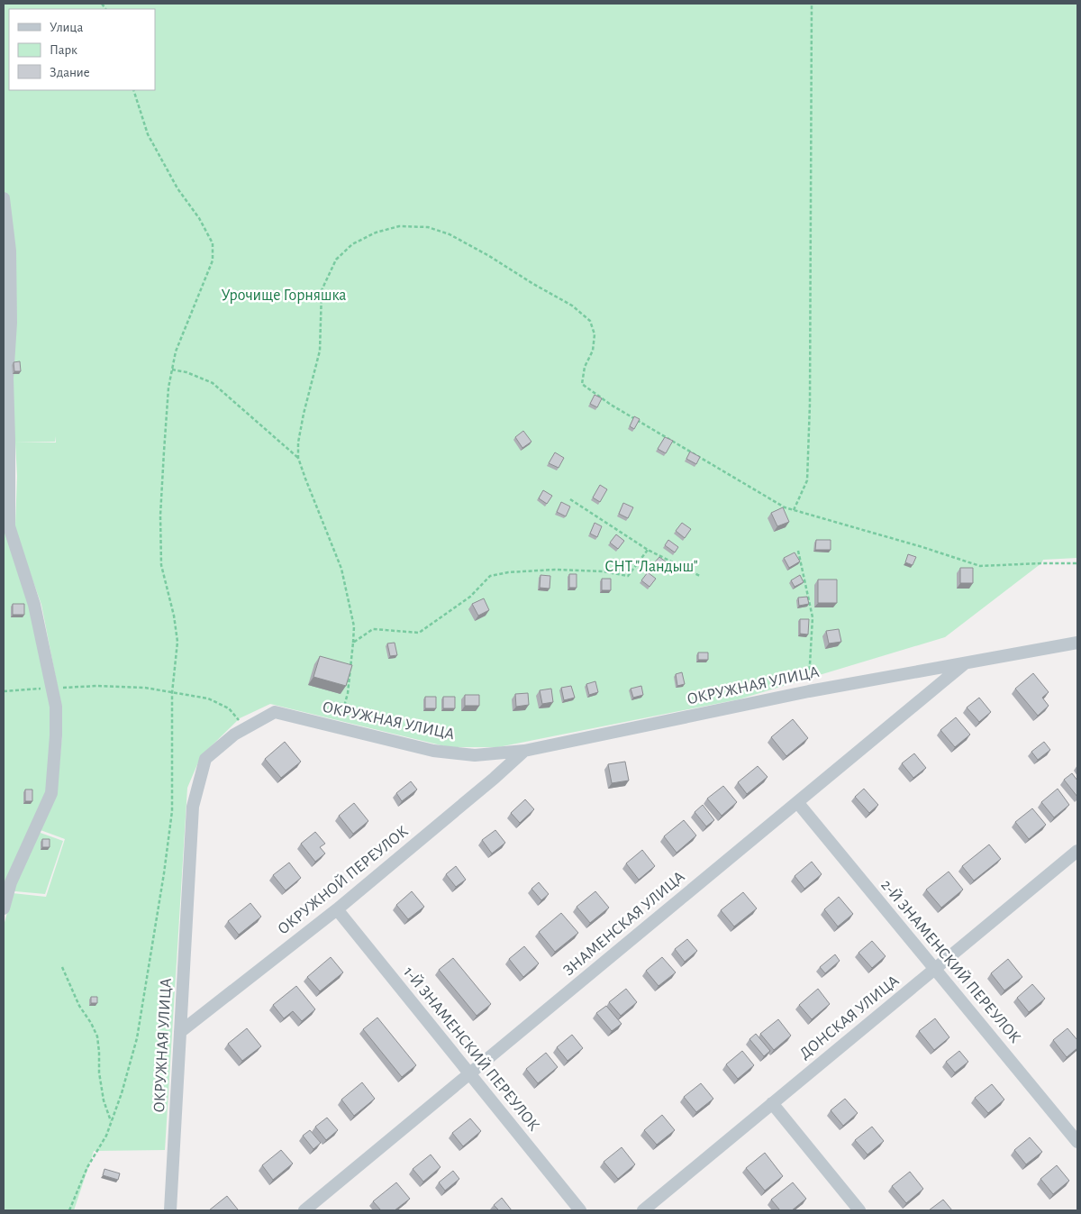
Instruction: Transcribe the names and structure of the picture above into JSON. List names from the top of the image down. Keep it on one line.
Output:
{"streets":{"street":["ОКРУЖНАЯ УЛИЦА","ОКРУЖНОЙ ПЕРЕУЛОК","ЗНАМЕНСКАЯ УЛИЦА","2-Й ЗНАМЕНСКИЙ ПЕРЕУЛОК","ДОНСКАЯ УЛИЦА","1-Й ЗНАМЕНСКИЙ ПЕРЕУЛОК"]},"crossings":[["ОКРУЖНАЯ УЛИЦА","ОКРУЖНОЙ ПЕРЕУЛОК"],["ОКРУЖНАЯ УЛИЦА","ЗНАМЕНСКАЯ УЛИЦА"],["ОКРУЖНОЙ ПЕРЕУЛОК","1-Й ЗНАМЕНСКИЙ ПЕРЕУЛОК"],["ЗНАМЕНСКАЯ УЛИЦА","2-Й ЗНАМЕНСКИЙ ПЕРЕУЛОК"],["ЗНАМЕНСКАЯ УЛИЦА","1-Й ЗНАМЕНСКИЙ ПЕРЕУЛОК"],["2-Й ЗНАМЕНСКИЙ ПЕРЕУЛОК","ДОНСКАЯ УЛИЦА"]],"parks":["Урочище Горняшка","СНТ \"Ландыш\""],"legend":["Улица","Парк","Здание"]}
